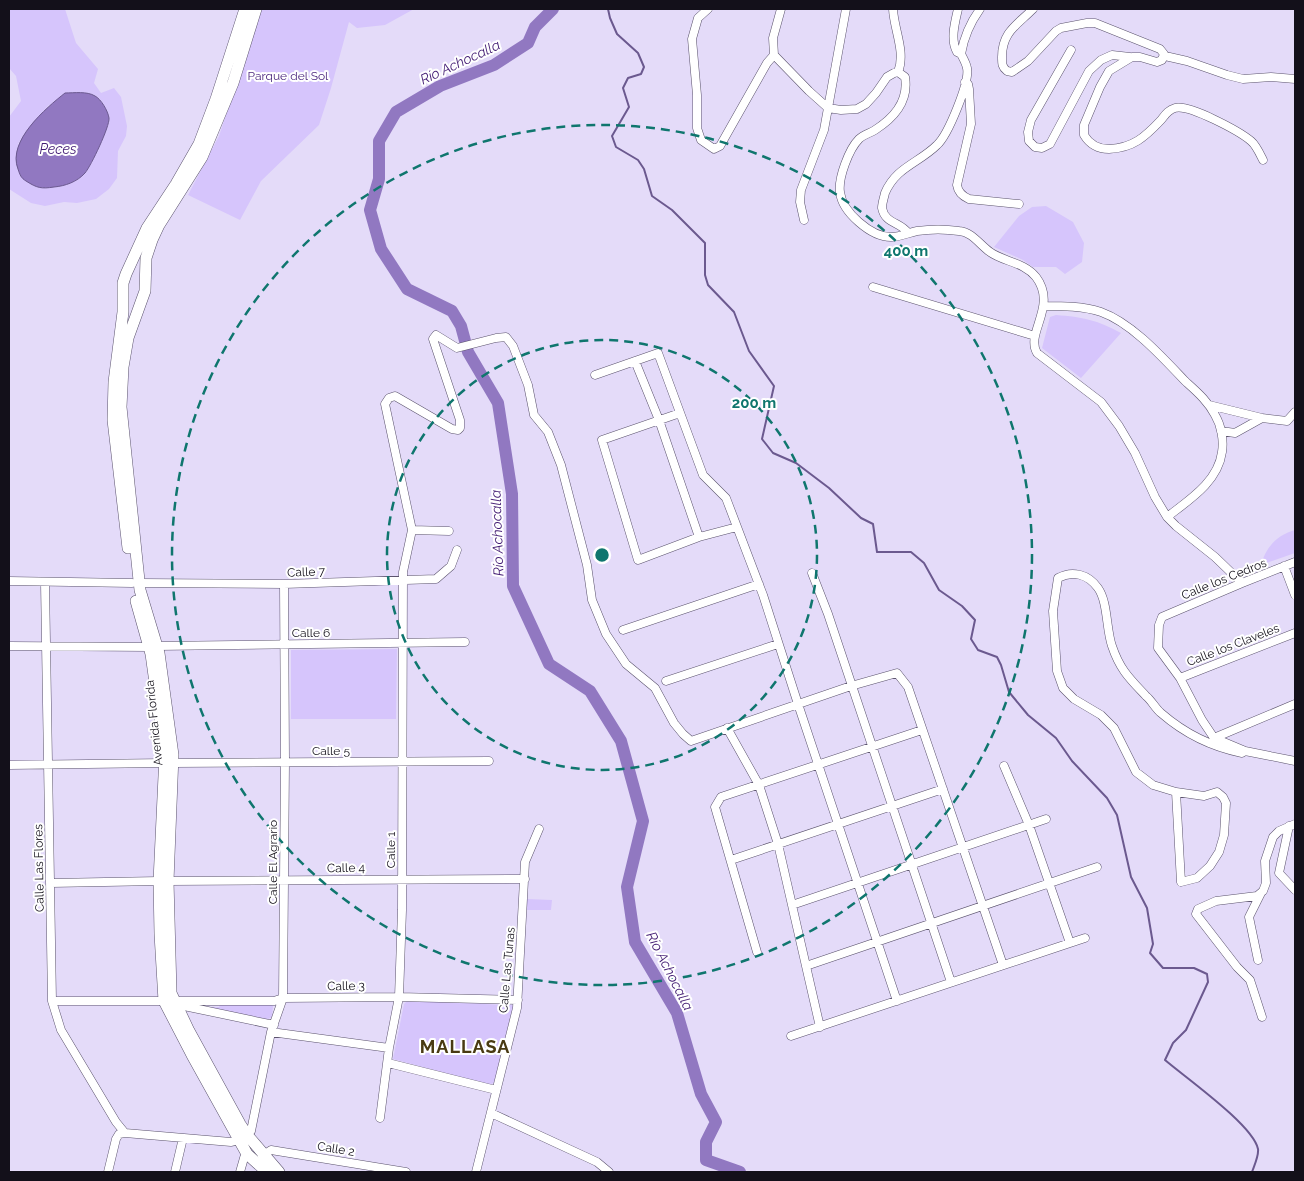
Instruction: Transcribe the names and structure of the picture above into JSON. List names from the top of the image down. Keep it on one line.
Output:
{"streets":{"main road":["Avenida Florida"],"street":["Calle 7","Calle los Cedros","Calle 6","Calle los Claveles","Calle 5","Calle 1","Calle El Agrario","Calle Las Flores","Calle 4","Calle Las Tunas","Calle 3","Calle 2"]},"crossings":[["Calle 7","Avenida Florida"],["Calle 7","Calle 1"],["Calle 7","Calle El Agrario"],["Calle 7","Calle Las Flores"],["Calle los Cedros","Calle los Claveles"],["Calle 6","Avenida Florida"],["Calle 6","Calle 1"],["Calle 6","Calle El Agrario"],["Calle 6","Calle Las Flores"],["Avenida Florida","Calle 5"],["Avenida Florida","Calle El Agrario"],["Avenida Florida","Calle 4"],["Avenida Florida","Calle 3"],["Avenida Florida","Calle 2"],["Calle 5","Calle 1"],["Calle 5","Calle El Agrario"],["Calle 5","Calle Las Flores"],["Calle 1","Calle 4"],["Calle 1","Calle 3"],["Calle El Agrario","Calle 4"],["Calle El Agrario","Calle 3"],["Calle Las Flores","Calle 4"],["Calle Las Flores","Calle 3"],["Calle 4","Calle Las Tunas"],["Calle Las Tunas","Calle 3"]],"districts":["MALLASA"],"water":["Río Achocalla","Peces"],"parks":["Parque del Sol"],"rings":["400 m","200 m"]}
